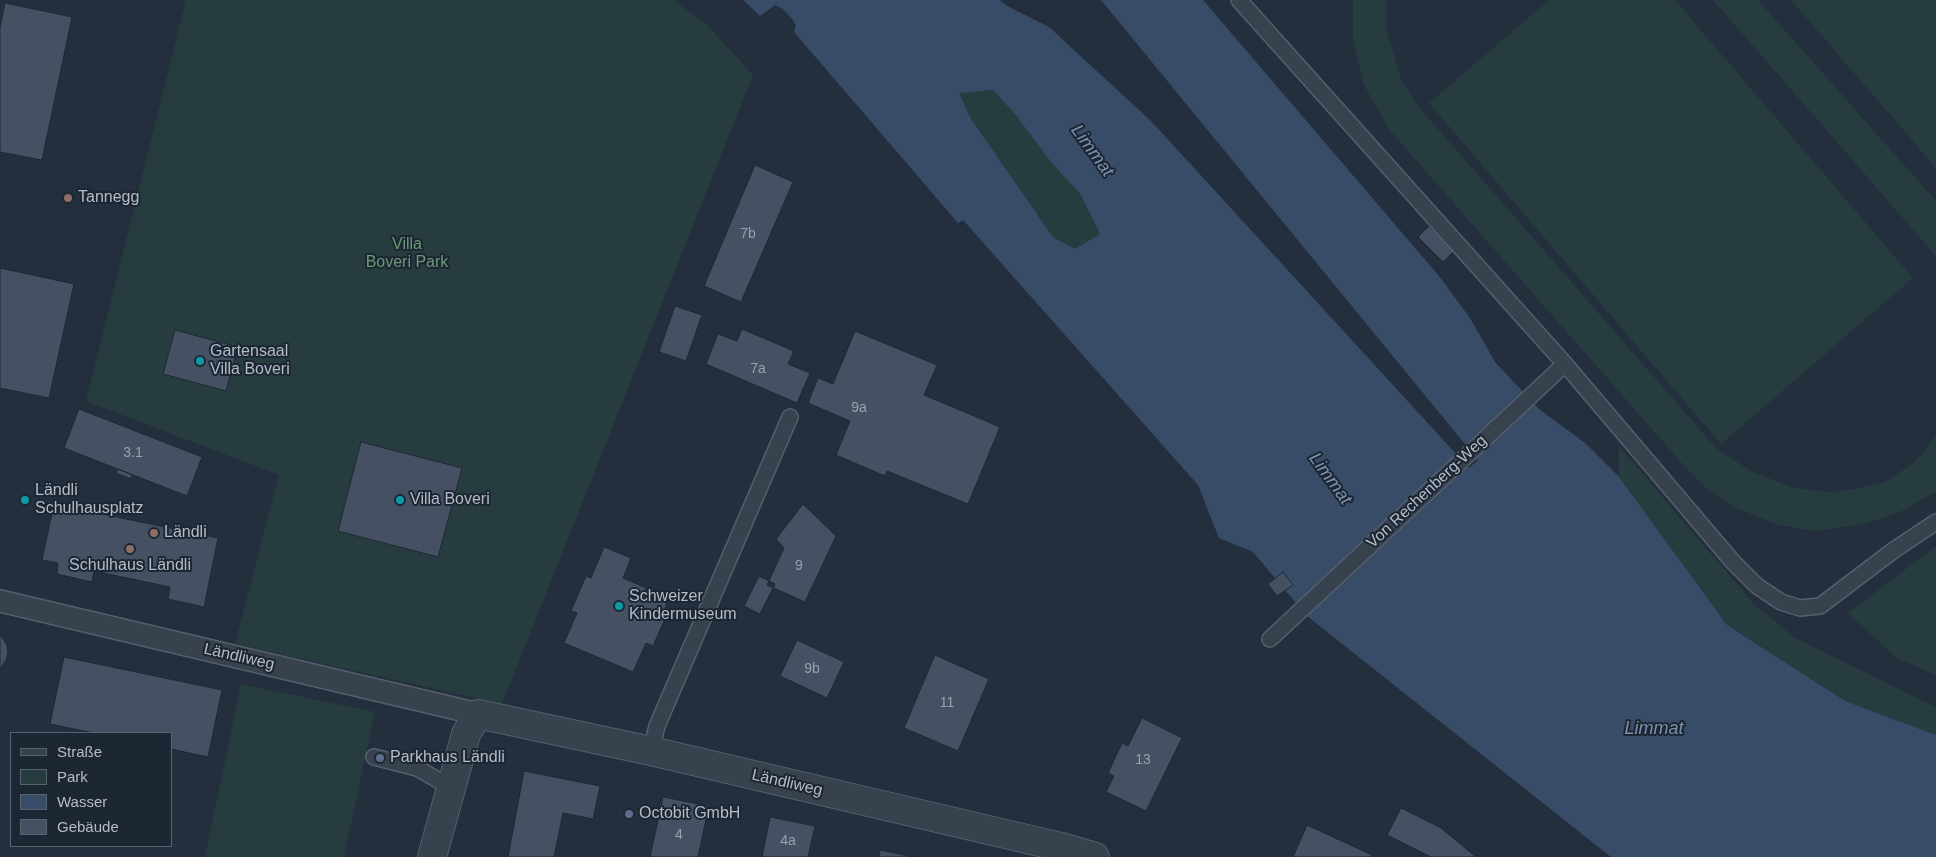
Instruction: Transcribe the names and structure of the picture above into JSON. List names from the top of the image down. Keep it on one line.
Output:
{"streets":{"street":["Ländliweg"],"lane":["Von Rechenberg-Weg"]},"water":["Limmat"],"parks":["Villa Boveri Park"],"places":["Tannegg","Gartensaal Villa Boveri","Ländli Schulhausplatz","Villa Boveri","Ländli","Schulhaus Ländli","Schweizer Kindermuseum","Parkhaus Ländli","Octobit GmbH"],"house_numbers":["7b","7a","9a","3.1","9","9b","11","13","4","4a"],"legend":["Straße","Park","Wasser","Gebäude"]}
